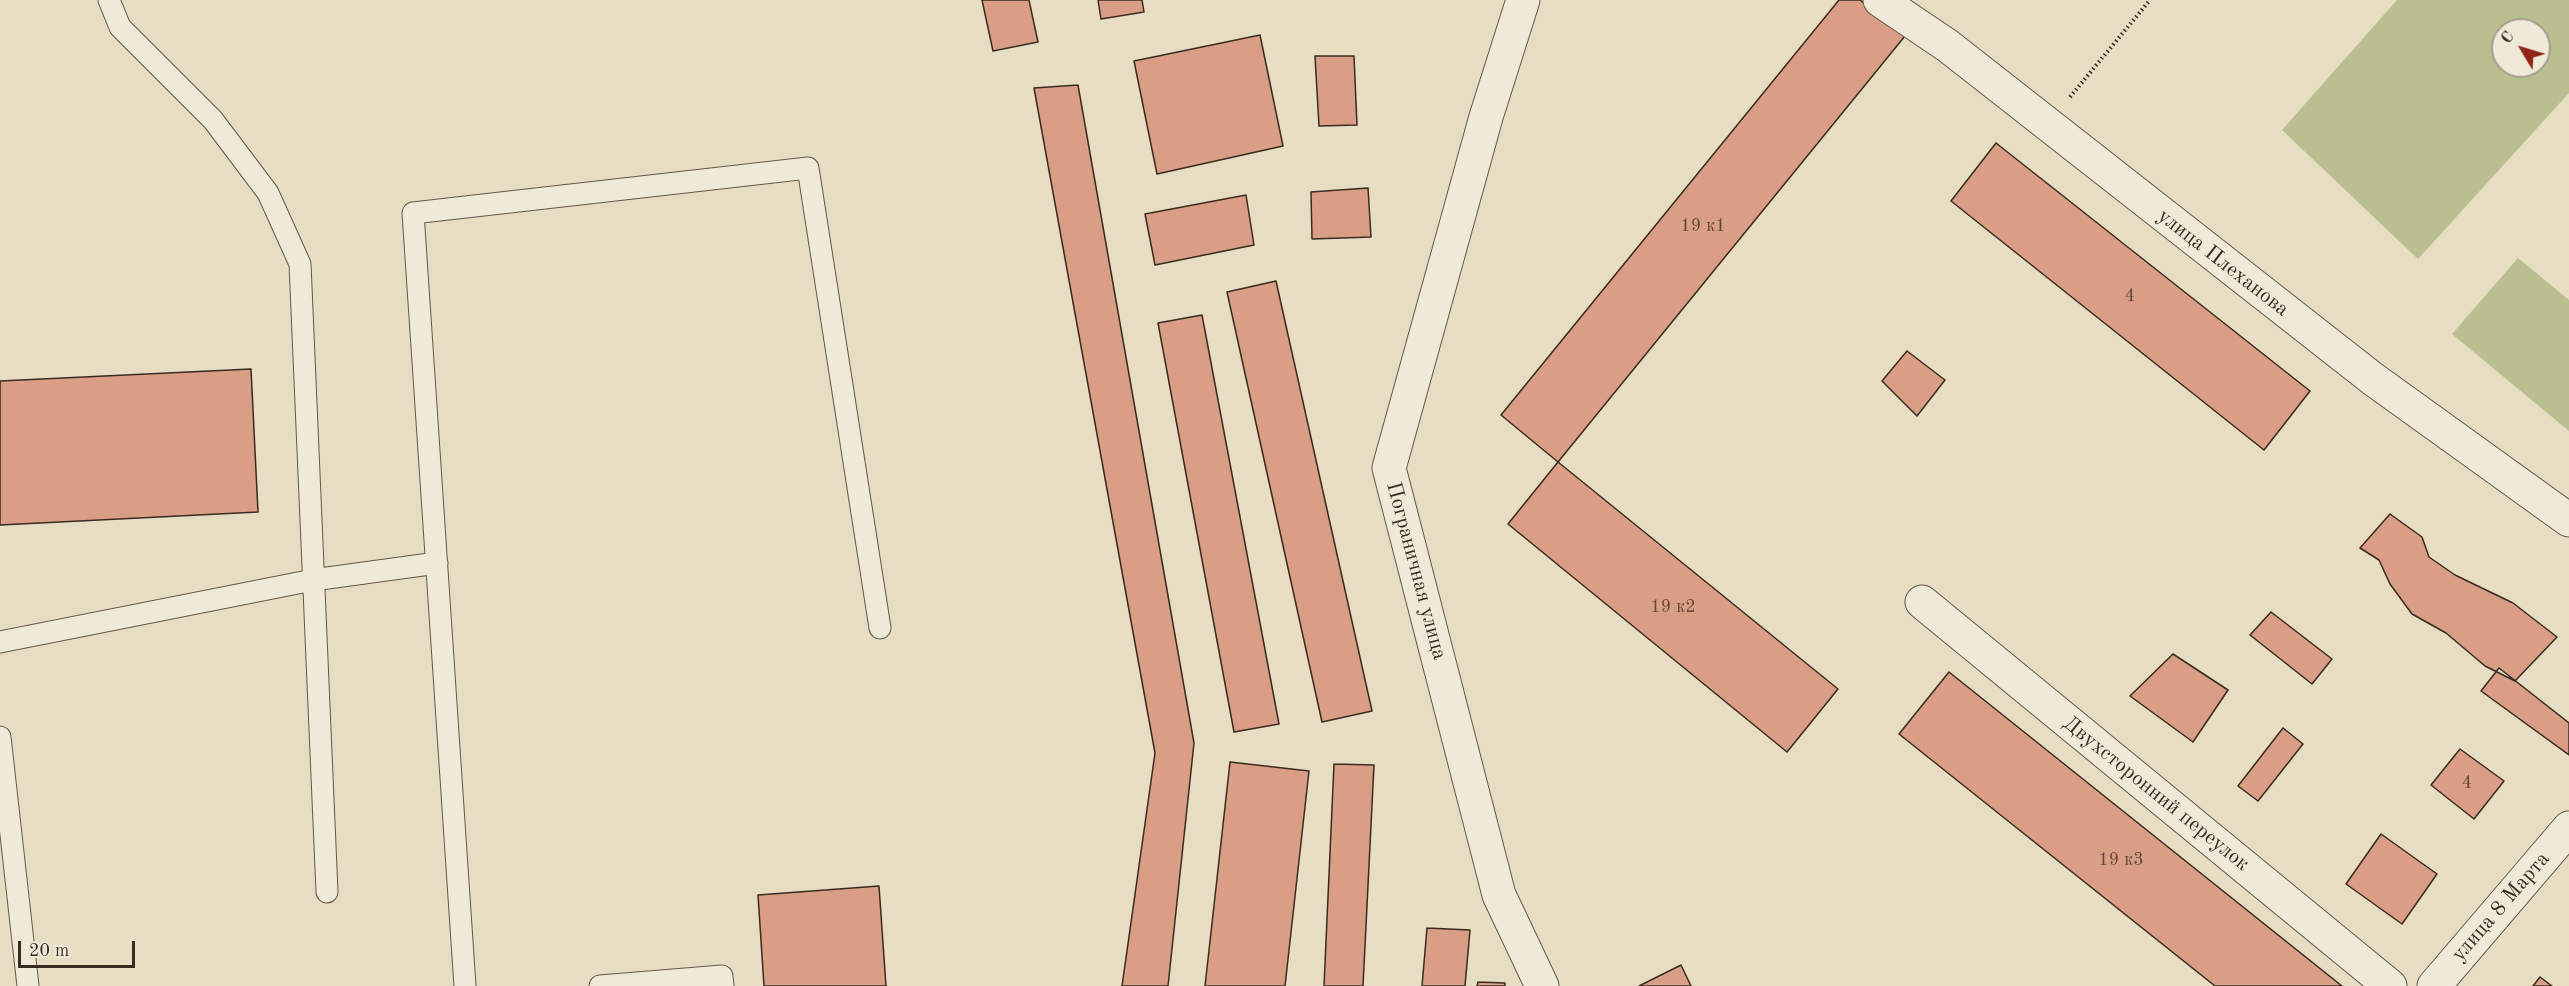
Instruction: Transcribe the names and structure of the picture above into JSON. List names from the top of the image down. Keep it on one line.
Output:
{"streets":{"street":["улица Плеханова","Пограничная улица","Двухсторонний переулок","улица 8 Марта"]},"house_numbers":["19 к1","4","19 к2","4","19 к3"],"scale_bar":"20 m","north":"top left"}
